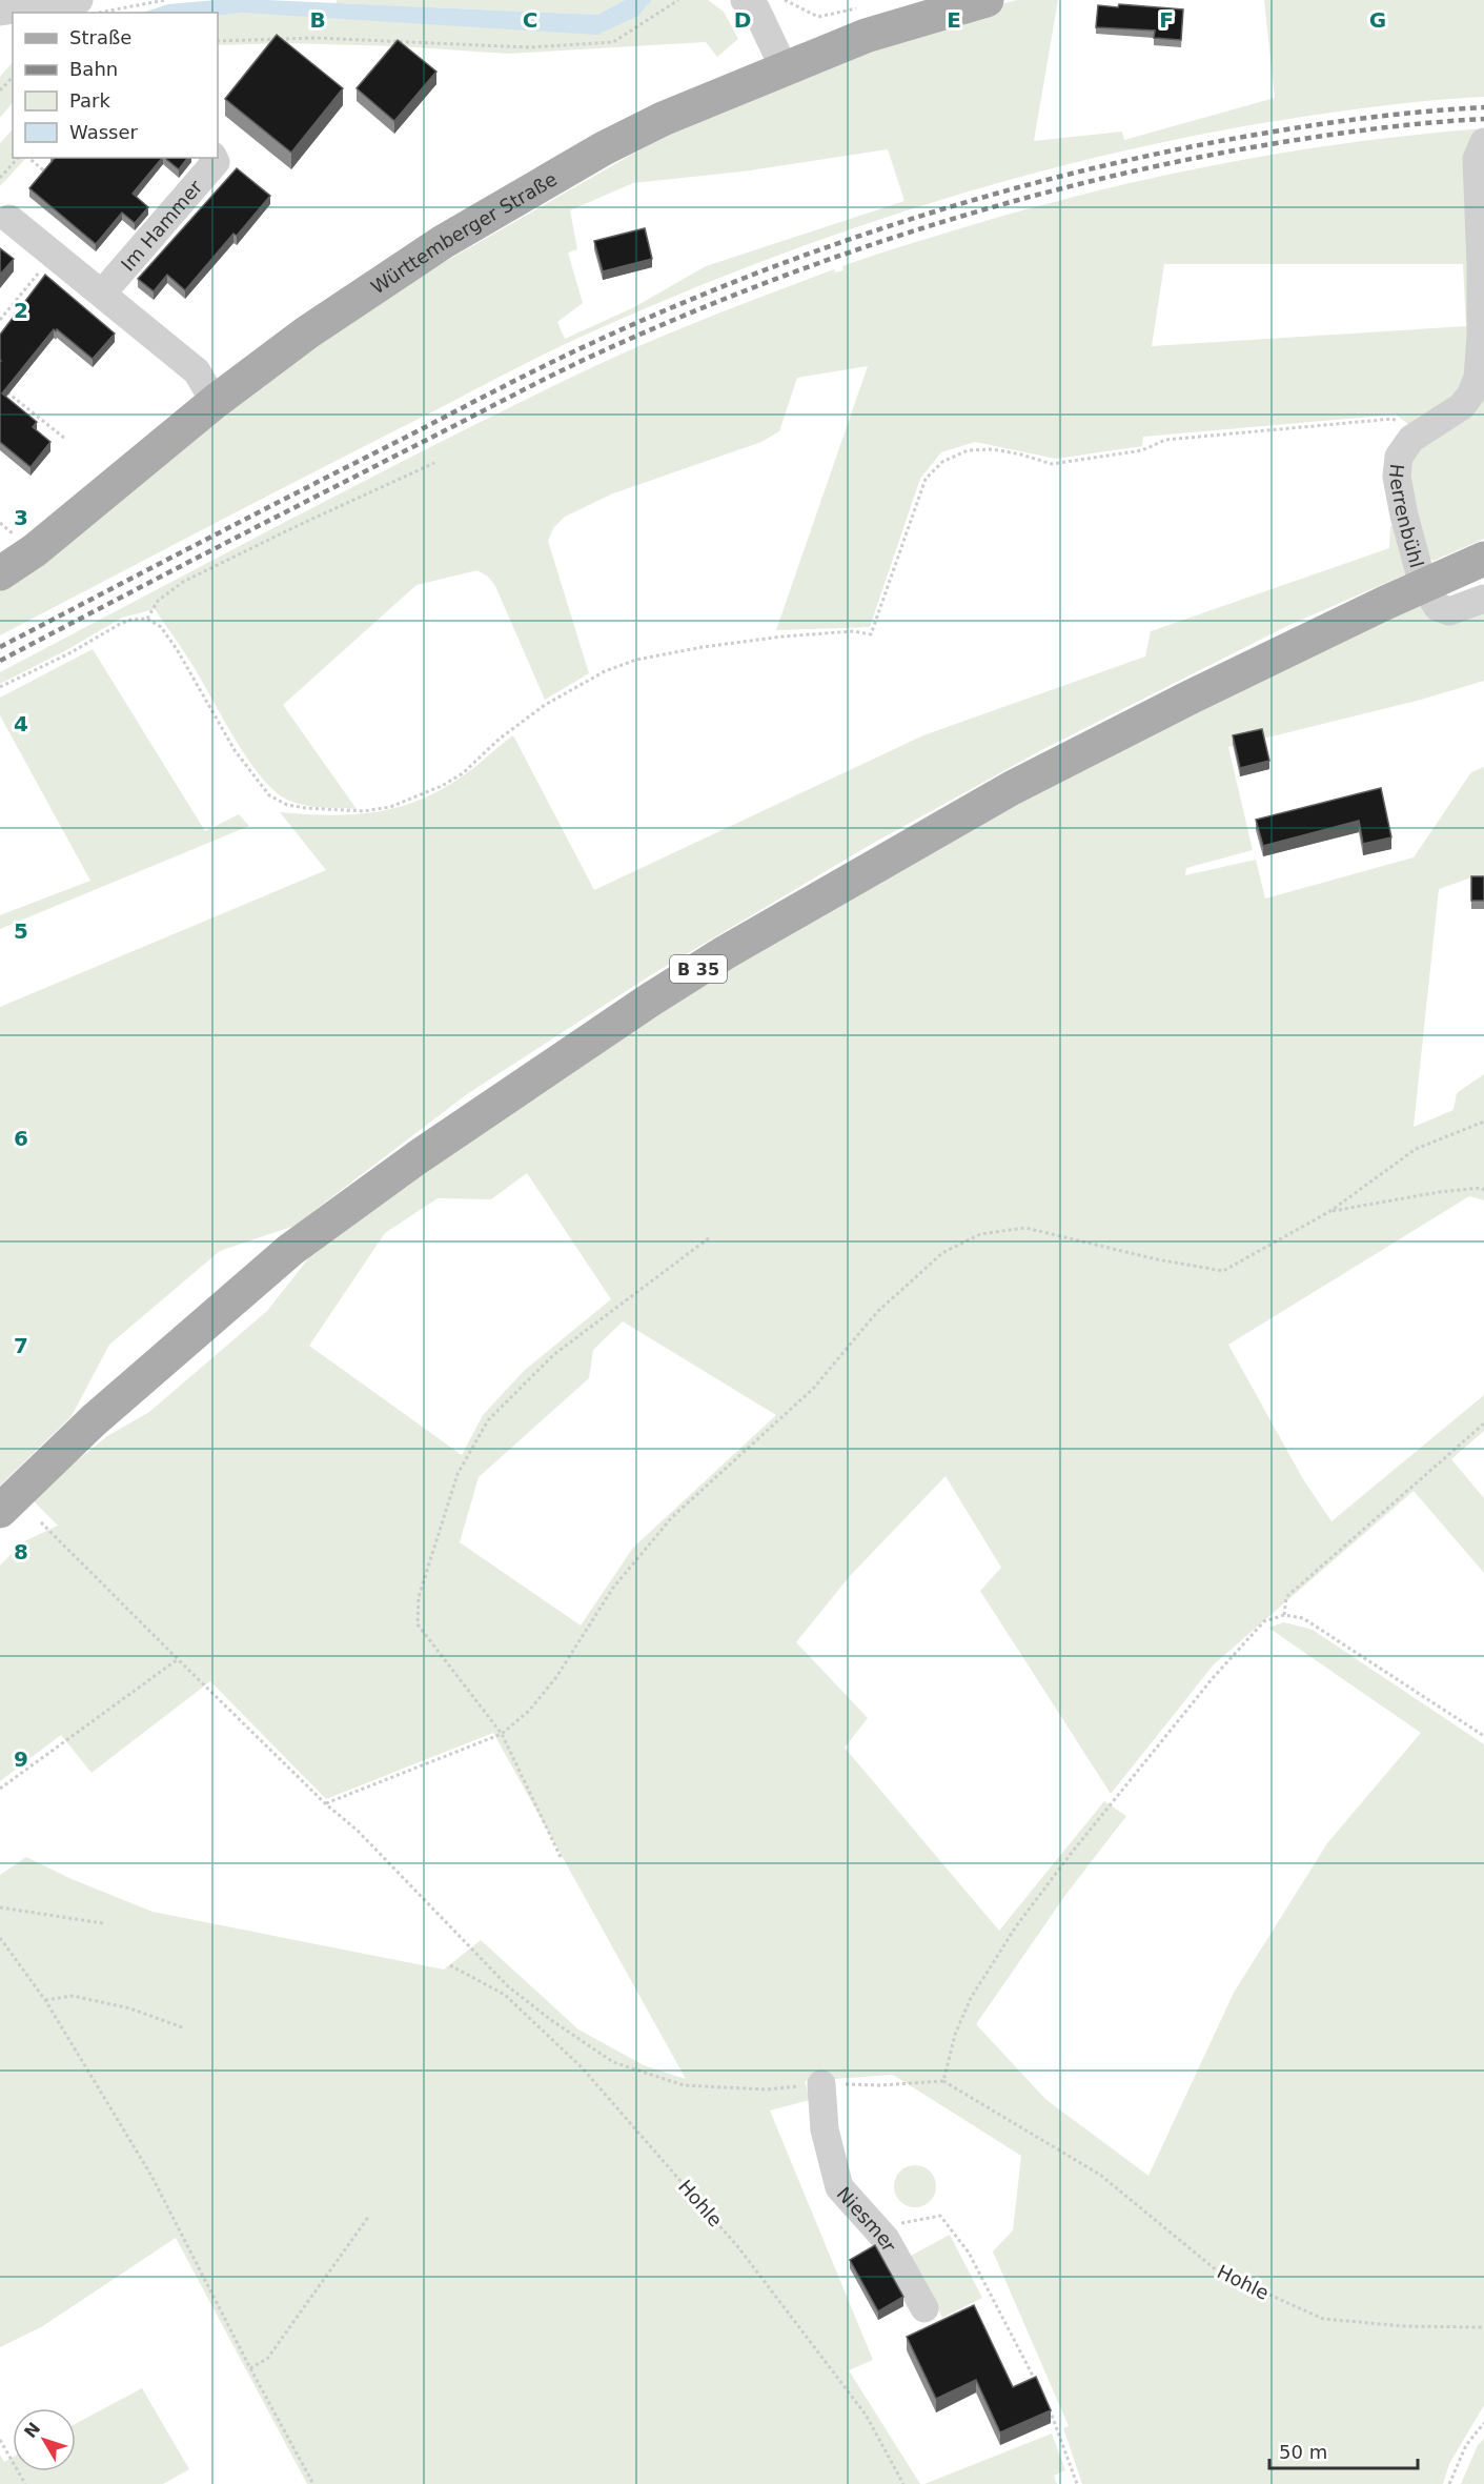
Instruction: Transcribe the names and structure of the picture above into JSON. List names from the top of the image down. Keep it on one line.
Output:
{"streets":{"main road":["Württemberger Straße","B 35"],"street":["Im Hammer","Herrenbühl","Niesmer"],"path":["Hohle"]},"crossings":[["Herrenbühl","B 35"]],"legend":["Straße","Bahn","Park","Wasser"],"scale_bar":"50 m","north":"top left","grid":{"columns":["B","C","D","E","F","G"],"rows":["2","3","4","5","6","7","8","9"]}}
